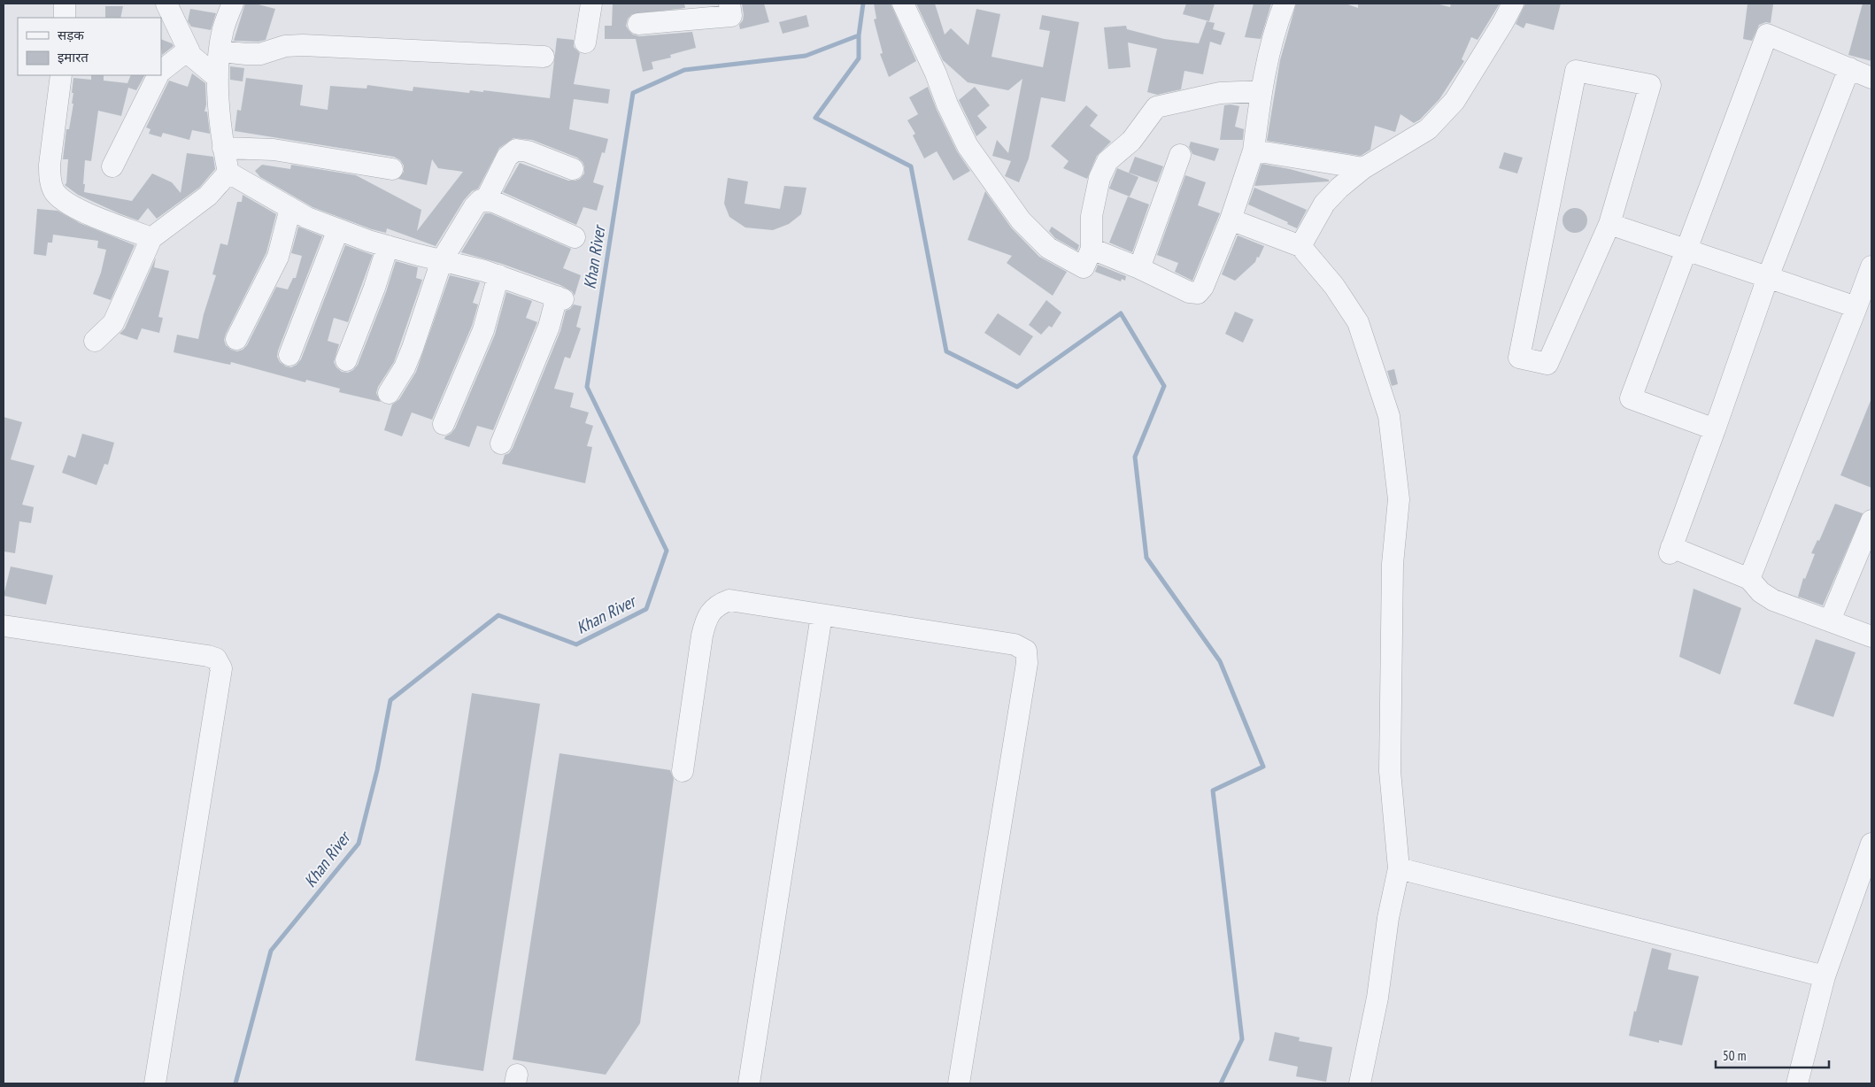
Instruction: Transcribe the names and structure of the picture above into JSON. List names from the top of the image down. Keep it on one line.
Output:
{"water":["Khan River"],"legend":["सड़क","इमारत"],"scale_bar":"50 m"}
